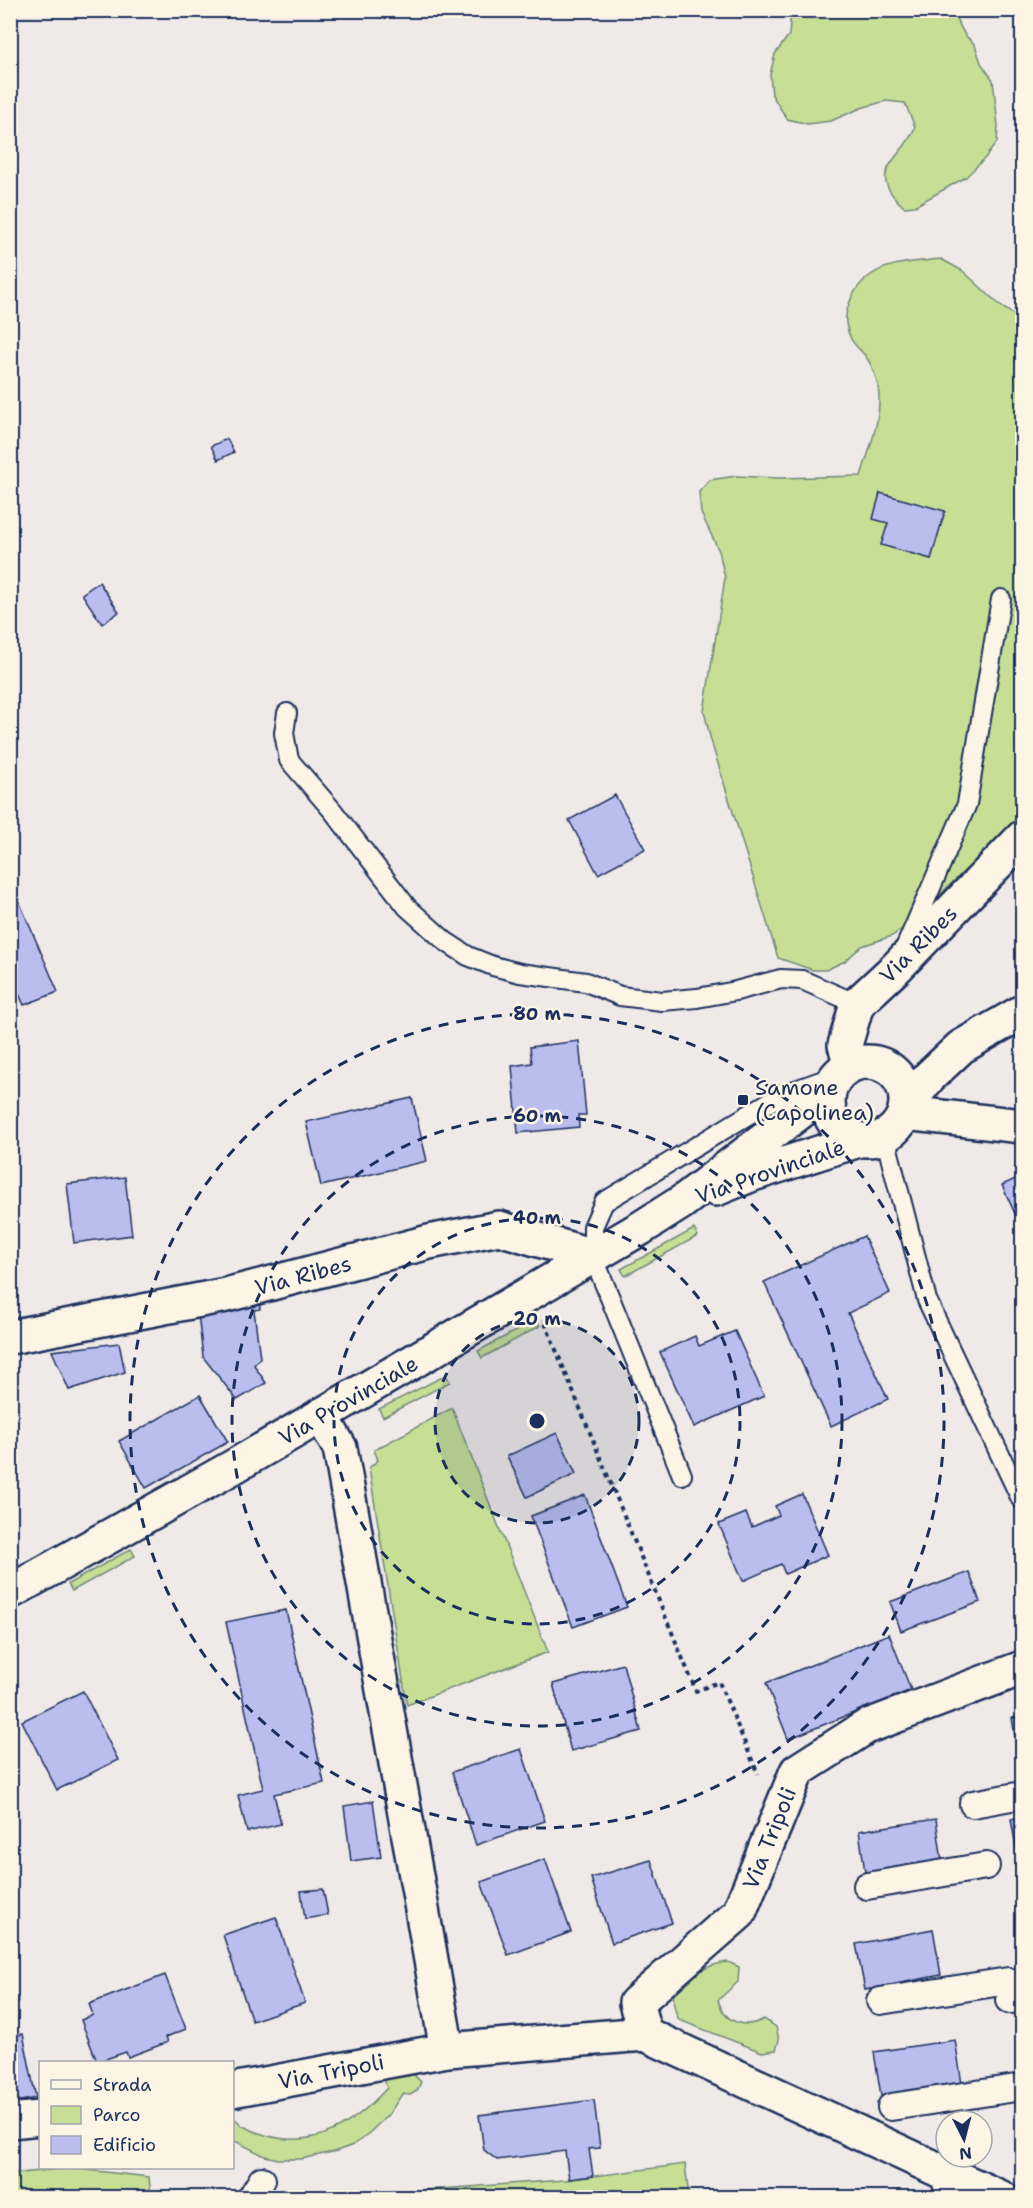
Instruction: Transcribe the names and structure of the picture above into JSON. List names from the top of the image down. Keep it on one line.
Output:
{"streets":{"street":["Via Ribes","Via Provinciale","Via Tripoli"]},"crossings":[["Via Ribes","Via Provinciale"]],"places":{"transit":["Samone (Capolinea)"]},"legend":["Strada","Parco","Edificio"],"north":"bottom","rings":["80 m","60 m","40 m","20 m"]}
